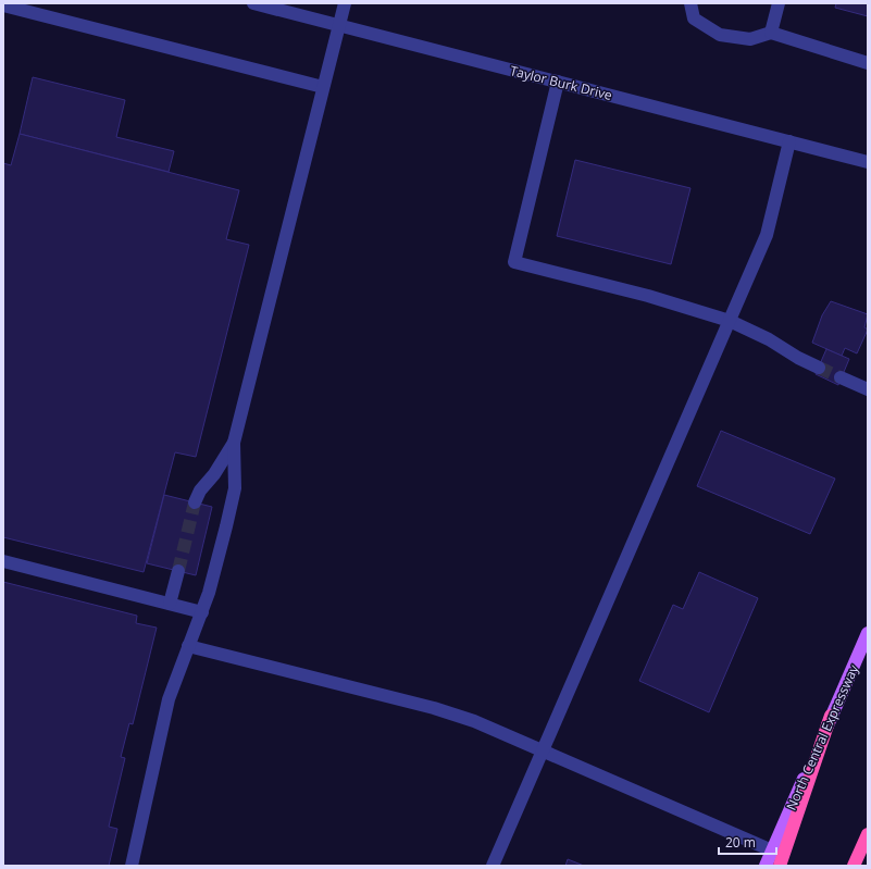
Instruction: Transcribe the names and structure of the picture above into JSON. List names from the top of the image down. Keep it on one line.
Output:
{"streets":{"main road":["North Central Expressway"],"street":["Taylor Burk Drive"]},"scale_bar":"20 m"}
